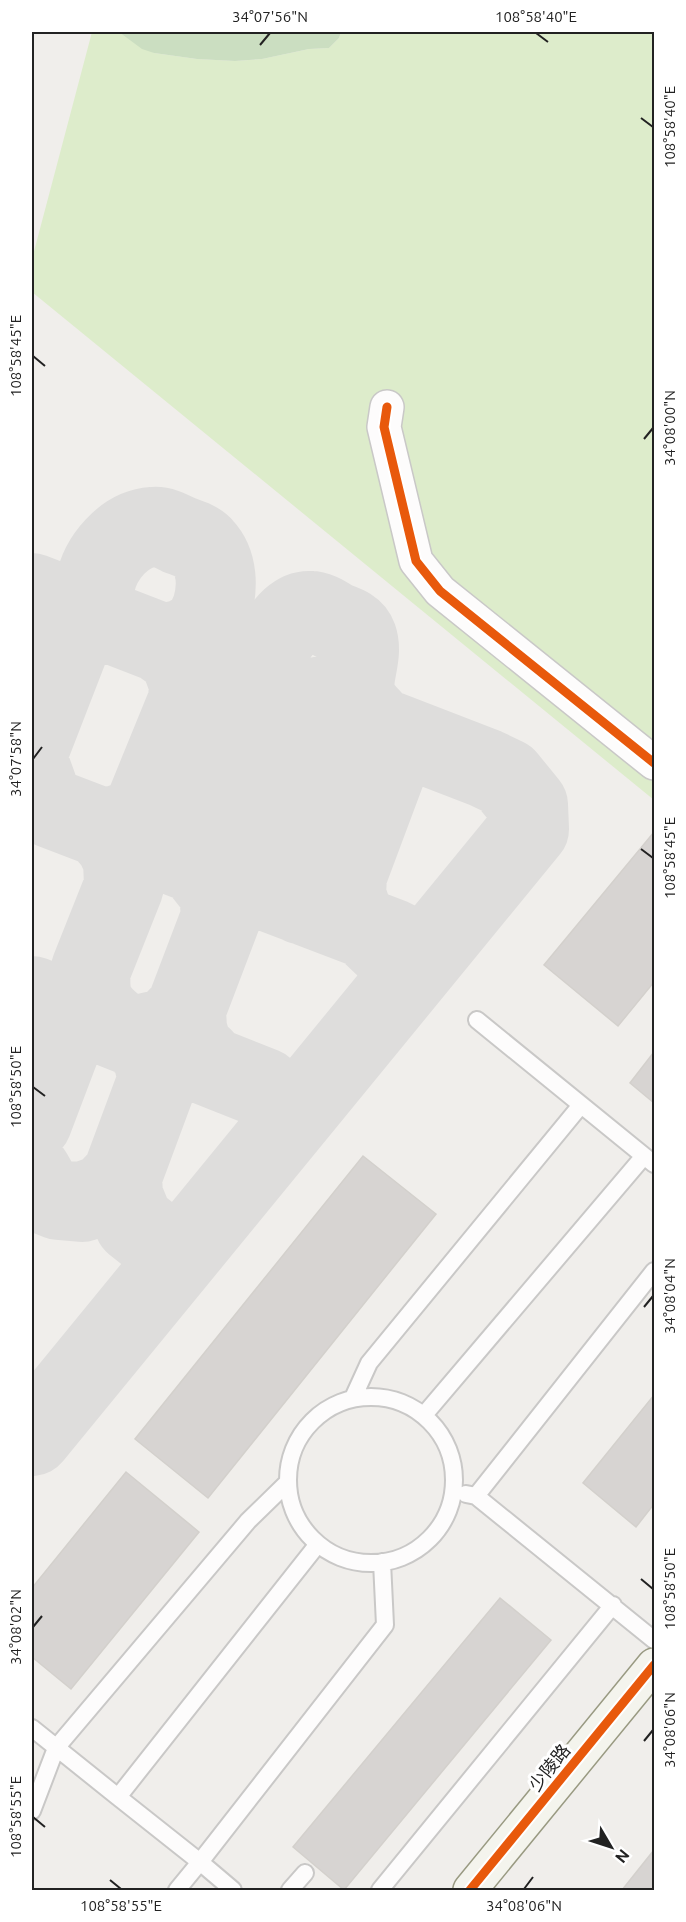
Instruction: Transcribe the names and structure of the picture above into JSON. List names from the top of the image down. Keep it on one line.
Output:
{"streets":{"street":["少陵路"]},"north":"bottom right","coordinates":["34°07'56\"N","108°58'40\"E","108°58'45\"E","34°08'00\"N","34°07'58\"N","108°58'50\"E","34°08'04\"N","34°08'02\"N","34°08'06\"N","108°58'55\"E"]}
